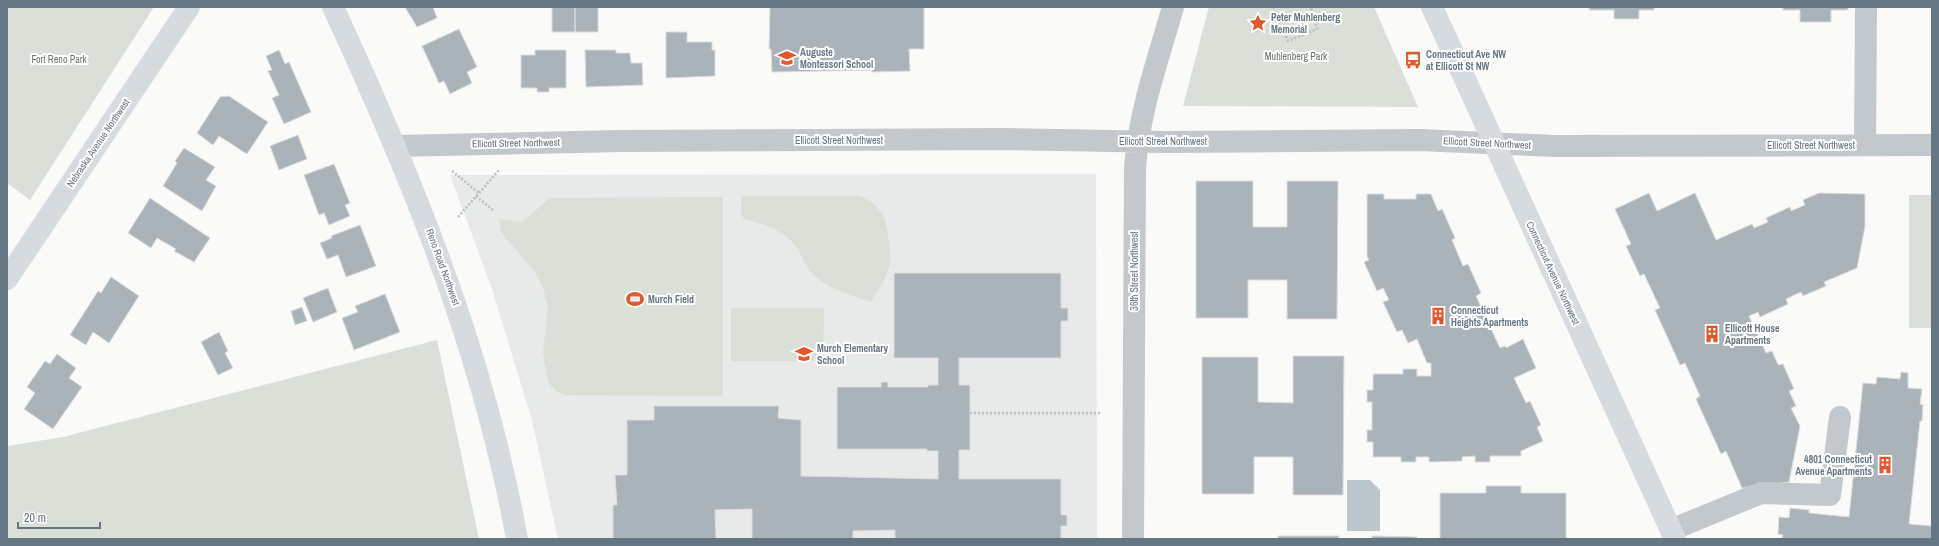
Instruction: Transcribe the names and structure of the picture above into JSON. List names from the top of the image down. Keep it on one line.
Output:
{"streets":{"main road":["Nebraska Avenue Northwest","Reno Road Northwest","Connecticut Avenue Northwest"],"street":["Ellicott Street Northwest","36th Street Northwest"]},"crossings":[["Ellicott Street Northwest","Reno Road Northwest"],["Ellicott Street Northwest","36th Street Northwest"],["Ellicott Street Northwest","Connecticut Avenue Northwest"]],"parks":["Muhlenberg Park","Fort Reno Park"],"places":{"place":["Peter Muhlenberg Memorial"],"school or university":["Auguste Montessori School","Murch Elementary School"],"bus stop":["Connecticut Ave NW at Ellicott St NW"],"sports":["Murch Field"],"building":["Connecticut Heights Apartments","Ellicott House Apartments","4801 Connecticut Avenue Apartments"]},"scale_bar":"20 m"}
